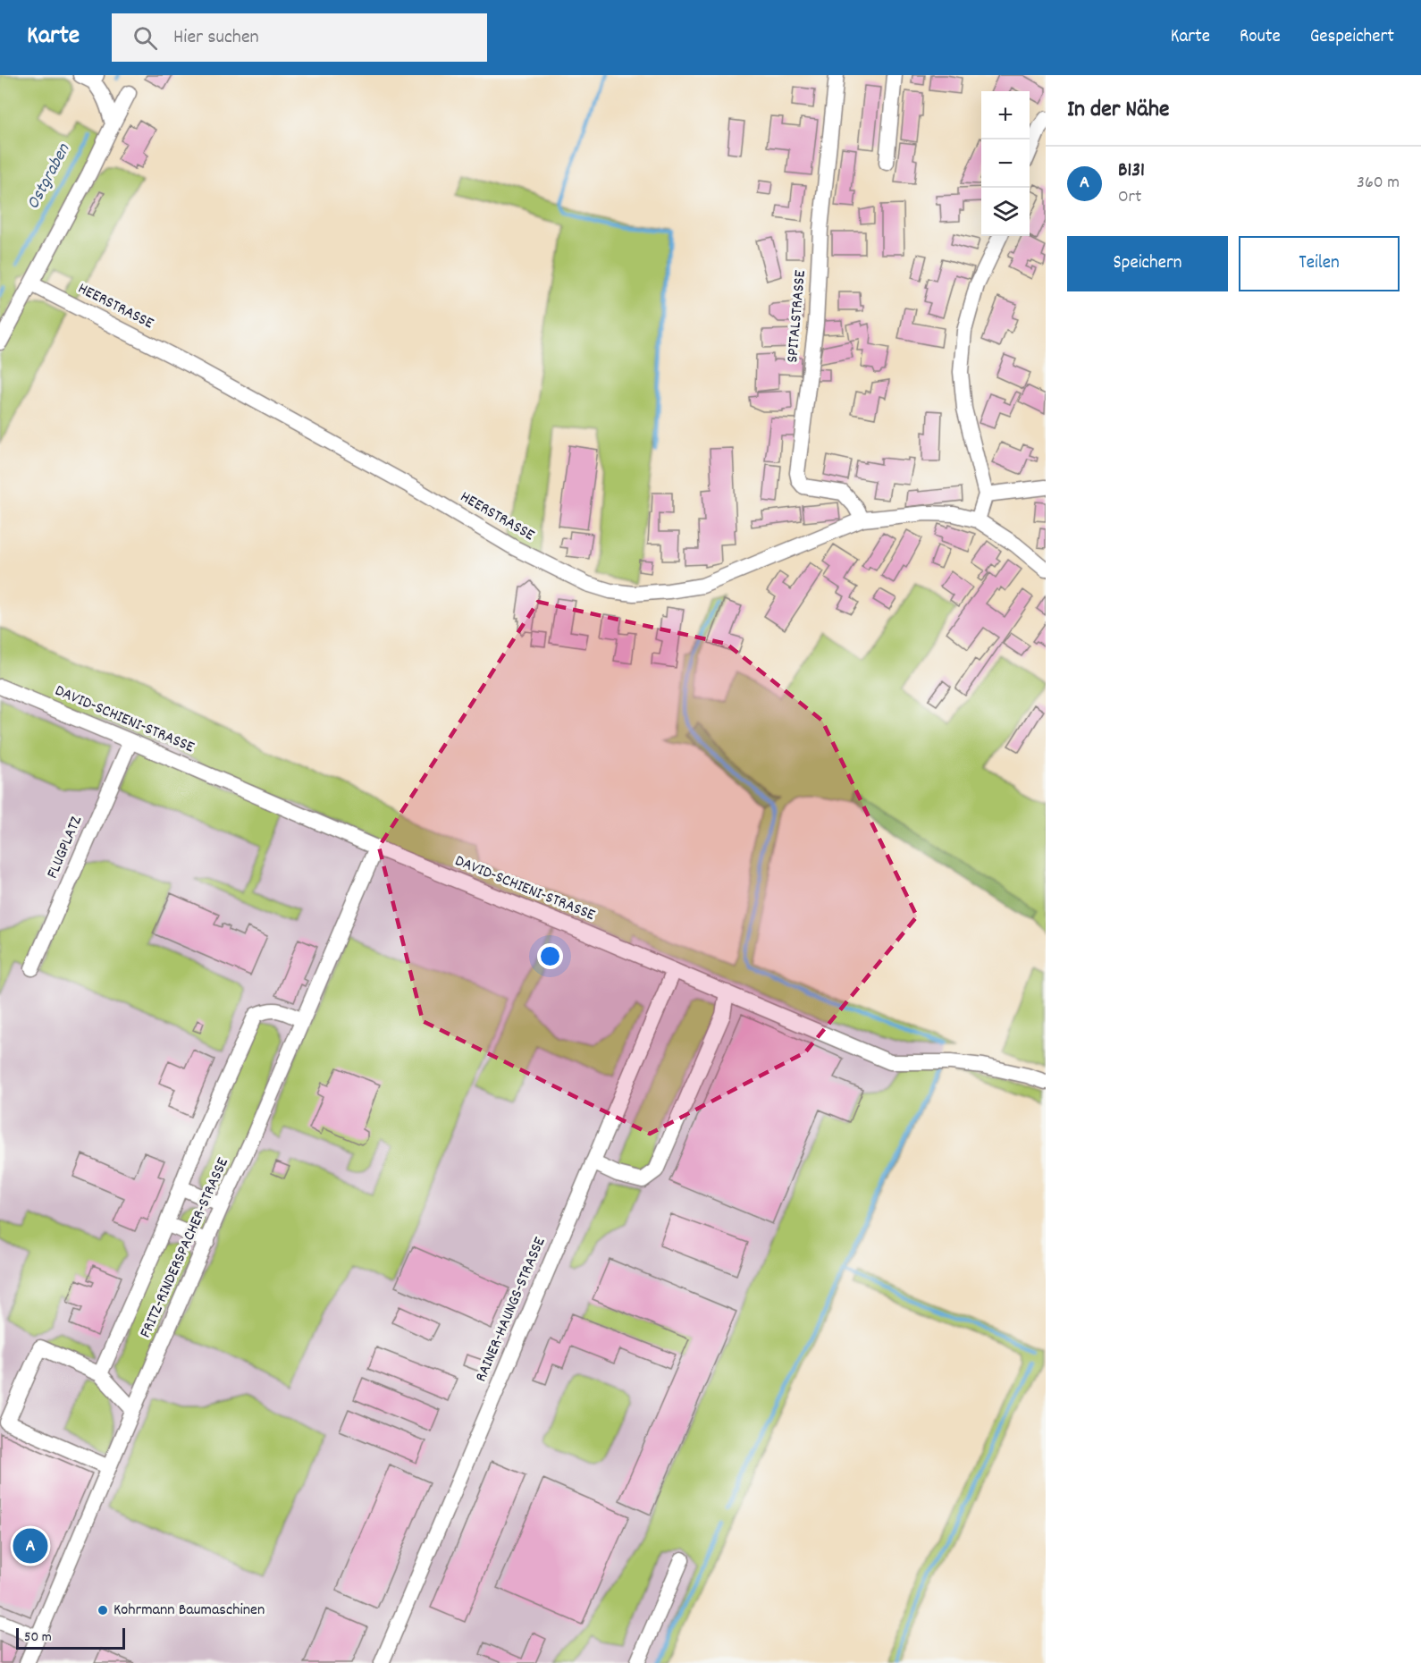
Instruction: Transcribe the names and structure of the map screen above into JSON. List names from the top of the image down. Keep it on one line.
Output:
{"streets":{"street":["HEERSTRASSE","SPITALSTRASSE","DAVID-SCHIENI-STRASSE","FLUGPLATZ","FRITZ-RINDERSPACHER-STRASSE","RAINER-HAUNGS-STRASSE"]},"crossings":[["HEERSTRASSE","SPITALSTRASSE"],["DAVID-SCHIENI-STRASSE","FLUGPLATZ"],["DAVID-SCHIENI-STRASSE","FRITZ-RINDERSPACHER-STRASSE"],["DAVID-SCHIENI-STRASSE","RAINER-HAUNGS-STRASSE"]],"water":["Ostgraben"],"places":["Kohrmann Baumaschinen"],"scale_bar":"50 m","page":{"header":"Karte","search":"Hier suchen","nav":["Karte","Route","Gespeichert"],"heading":"In der Nähe","map_buttons":["+","−"],"list":[{"mark":"A","name":"B131","note":"Ort","value":"360 m"}],"buttons":["Speichern","Teilen"],"pins":"A","scale":"50 m"}}
